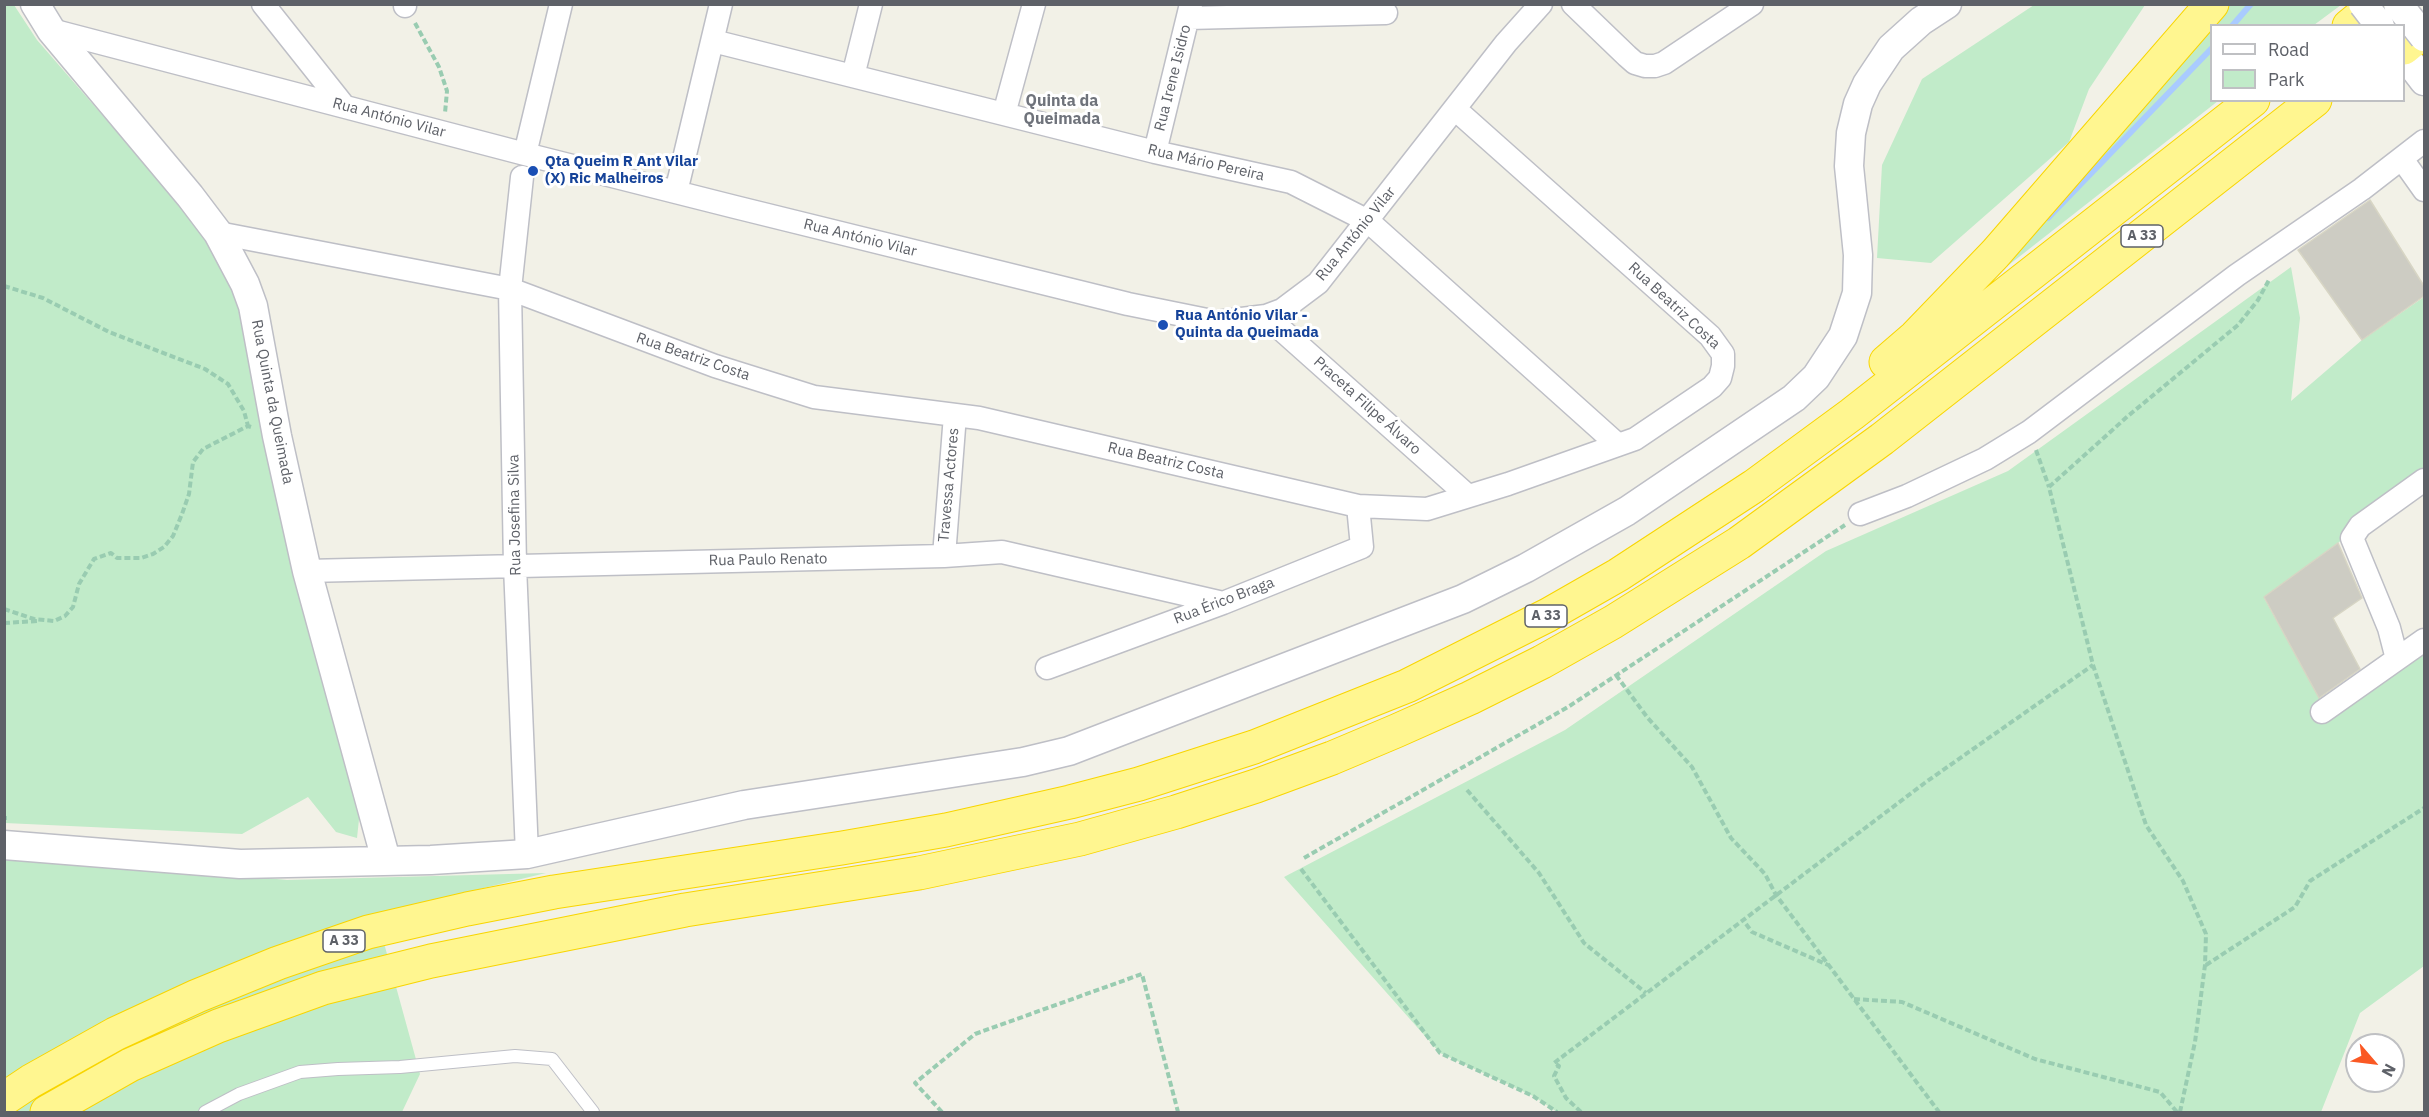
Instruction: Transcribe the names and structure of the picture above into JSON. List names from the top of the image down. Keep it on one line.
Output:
{"streets":{"highway":["A 33"],"street":["Rua Irene Isidro","Rua António Vilar","Rua Mário Pereira","Rua Beatriz Costa","Rua Quinta da Queimada","Praceta Filipe Álvaro","Travessa Actores","Rua Josefina Silva","Rua Paulo Renato","Rua Érico Braga"]},"crossings":[["Rua Irene Isidro","Rua Mário Pereira"],["Rua António Vilar","Rua Mário Pereira"],["Rua António Vilar","Rua Beatriz Costa"],["Rua António Vilar","Rua Quinta da Queimada"],["Rua António Vilar","Praceta Filipe Álvaro"],["Rua Mário Pereira","Rua Beatriz Costa"],["Rua Beatriz Costa","Rua Quinta da Queimada"],["Rua Beatriz Costa","Praceta Filipe Álvaro"],["Rua Beatriz Costa","Travessa Actores"],["Rua Beatriz Costa","Rua Josefina Silva"],["Rua Beatriz Costa","Rua Érico Braga"],["Rua Quinta da Queimada","Rua Paulo Renato"],["Travessa Actores","Rua Paulo Renato"],["Rua Josefina Silva","Rua Paulo Renato"],["Rua Paulo Renato","Rua Érico Braga"]],"districts":["Quinta da Queimada"],"places":["Qta Queim R Ant Vilar (X) Ric Malheiros","Rua António Vilar - Quinta da Queimada"],"legend":["Road","Park"],"north":"bottom right"}
